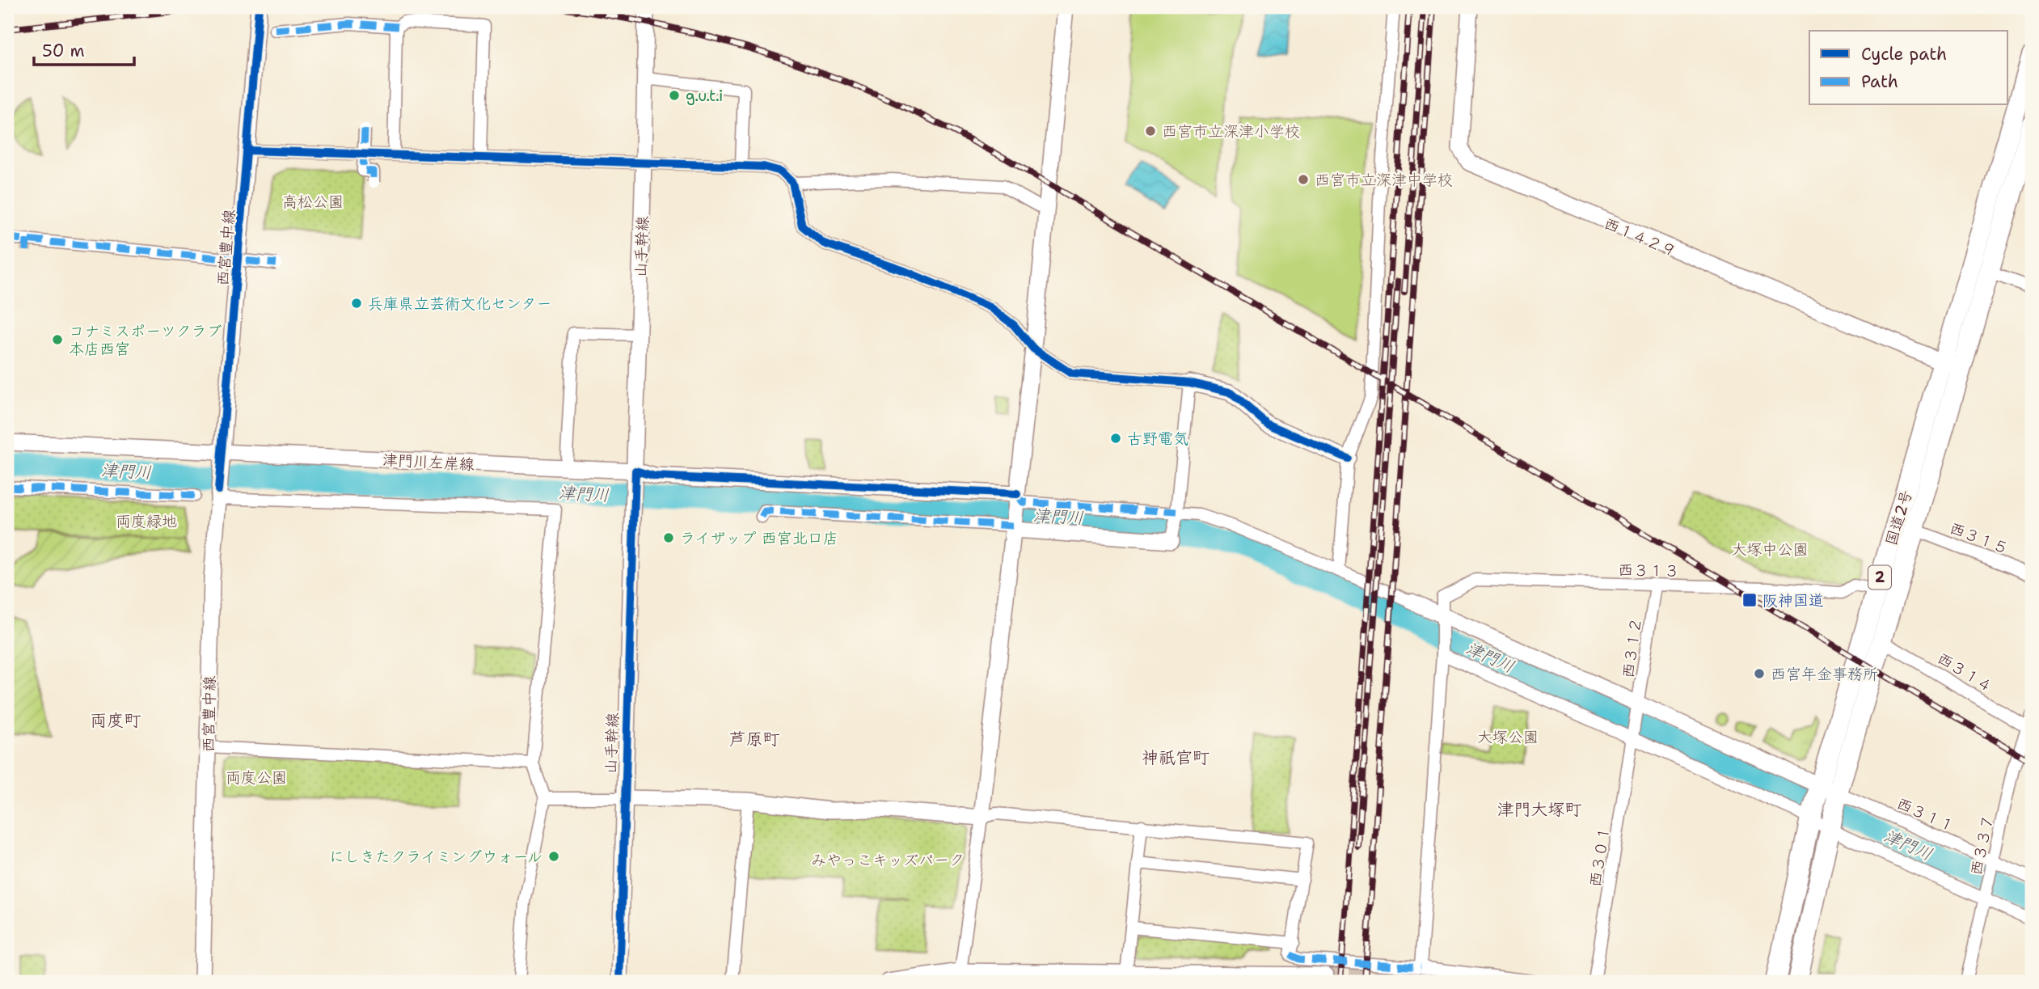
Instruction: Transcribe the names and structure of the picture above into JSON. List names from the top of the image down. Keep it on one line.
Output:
{"streets":{"highway":["国道2号","2"],"street":["西１４２９","山手幹線","西宮豊中線","津門川左岸線","西３１５","西３１３","西３１２","西３１４","西３１１","西３３７","西３０１"]},"crossings":[["西１４２９","国道2号"],["山手幹線","津門川左岸線"],["西宮豊中線","津門川左岸線"],["国道2号","西３１５"],["国道2号","西３１３"],["国道2号","西３１４"],["国道2号","西３１１"],["西３１３","西３１２"],["西３１２","西３０１"],["西３１４","西３３７"],["西３１１","西３３７"]],"districts":["両度町","芦原町","神祇官町","津門大塚町"],"water":["津門川"],"parks":["高松公園","両度緑地","大塚中公園","大塚公園","両度公園","みやっこキッズパーク"],"places":{"other":["g.u.t.i","西宮市立深津小学校","西宮市立深津中学校","兵庫県立芸術文化センター","コナミスポーツクラブ 本店西宮","古野電気","ライザップ 西宮北口店","西宮年金事務所","にしきたクライミングウォール"],"transit":["阪神国道"]},"legend":["Cycle path","Path"],"scale_bar":"50 m"}
